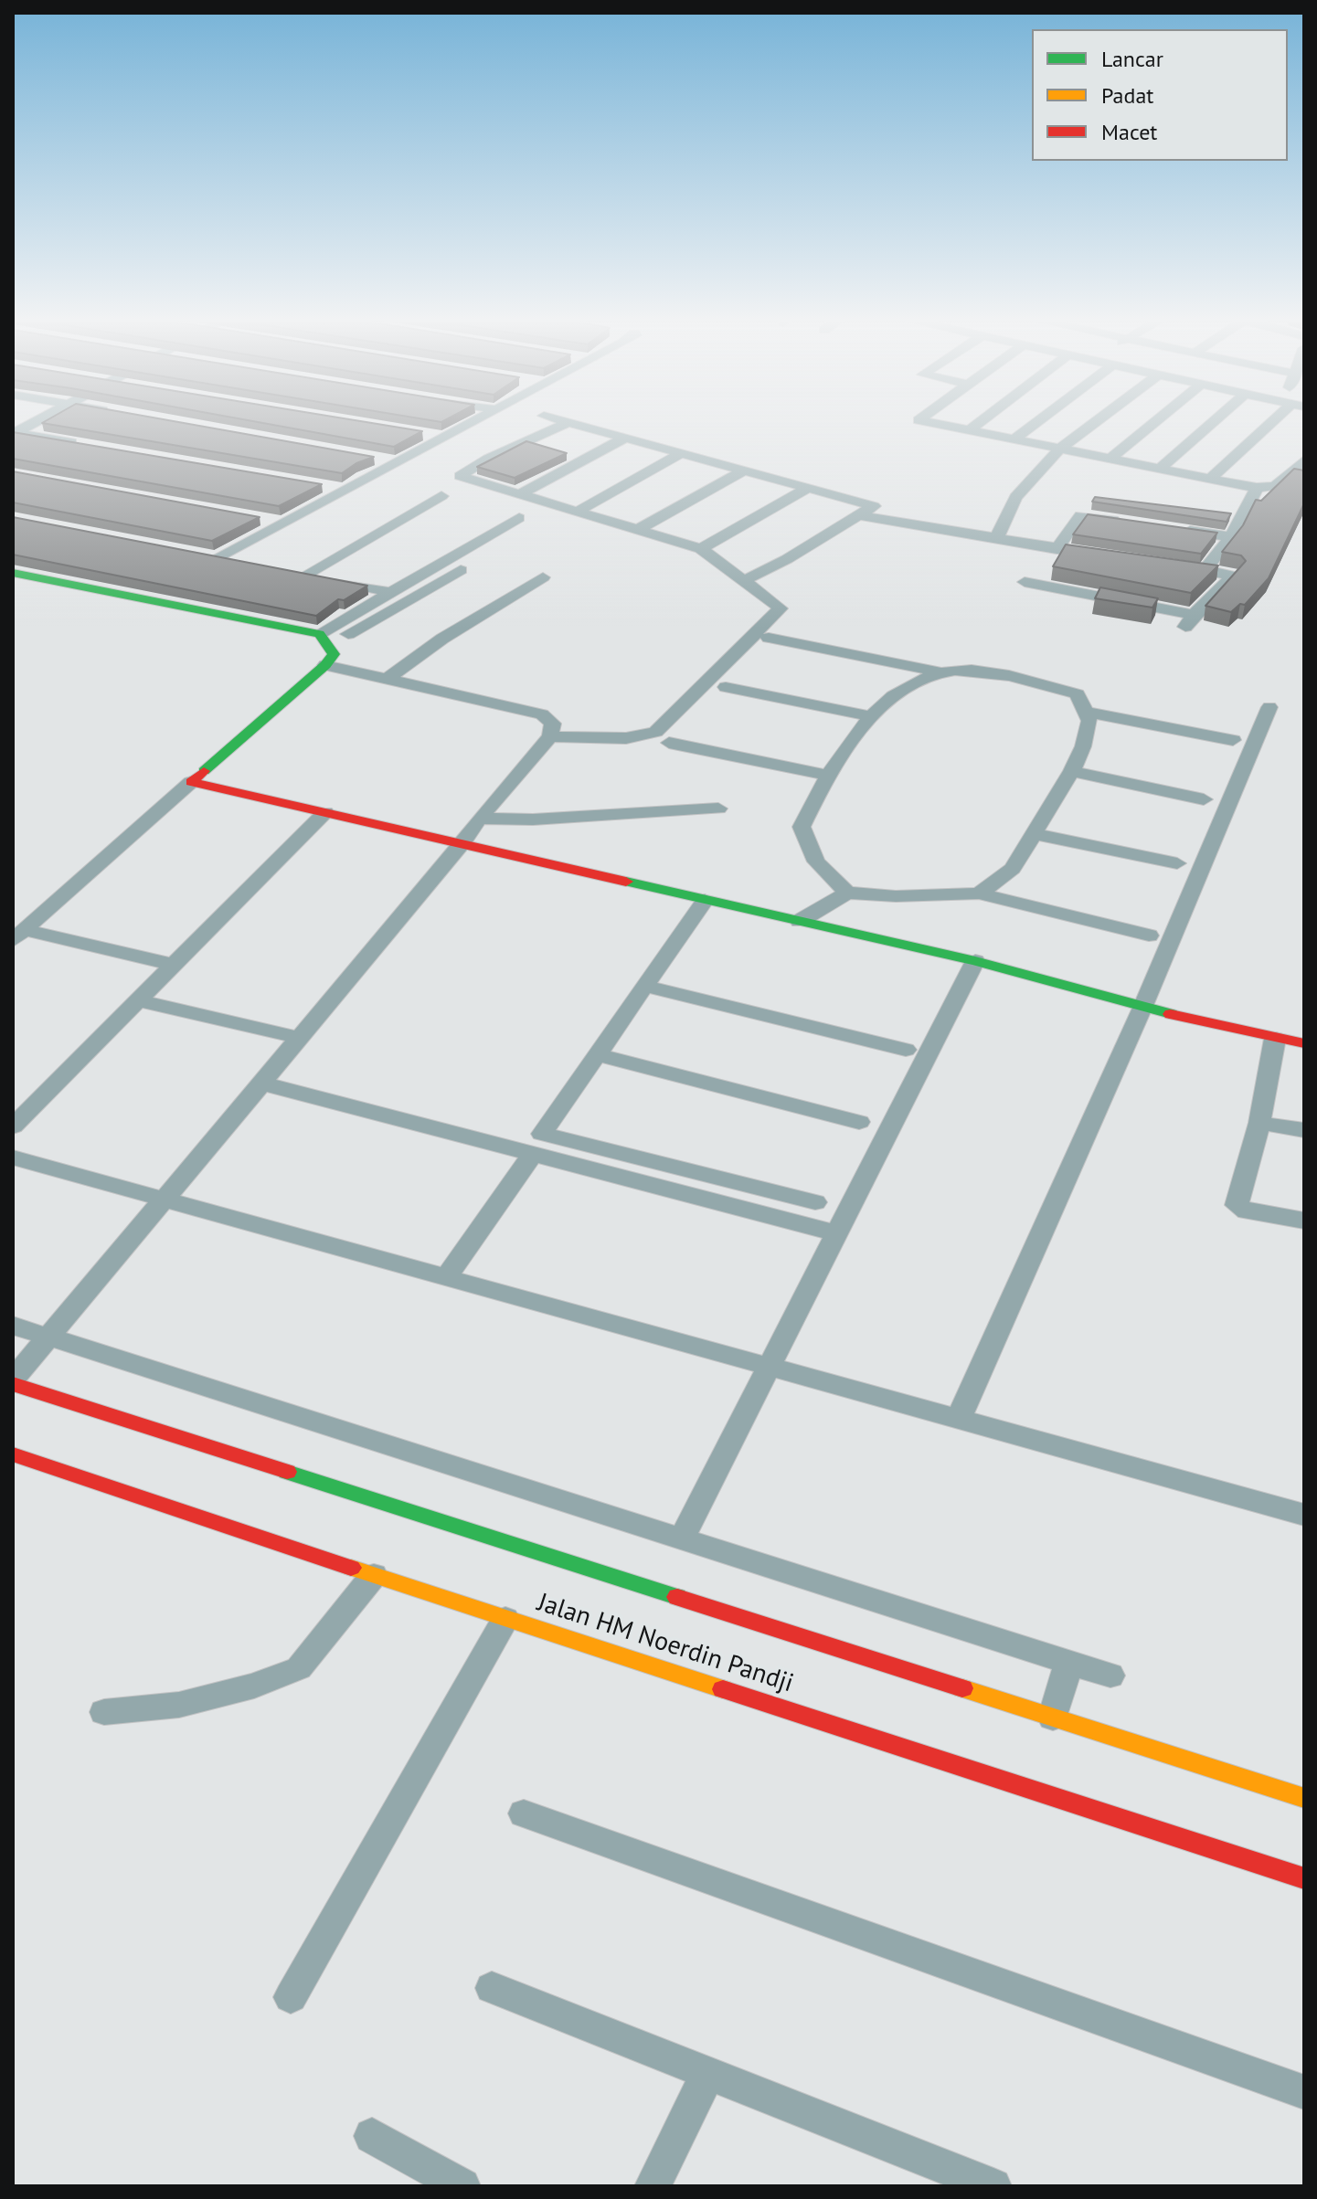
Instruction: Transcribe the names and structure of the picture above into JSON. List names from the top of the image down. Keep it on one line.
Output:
{"streets":{"street":["Jalan HM Noerdin Pandji"]},"legend":["Lancar","Padat","Macet"]}
